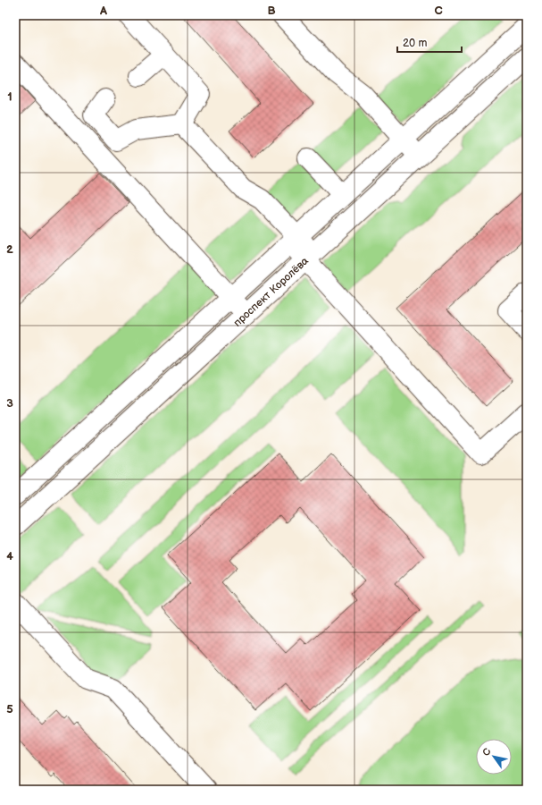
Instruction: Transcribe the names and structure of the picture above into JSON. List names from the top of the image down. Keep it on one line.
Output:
{"streets":{"street":["проспект Королёва"]},"scale_bar":"20 m","north":"top left","grid":{"columns":["A","B","C"],"rows":["1","2","3","4","5"]}}
